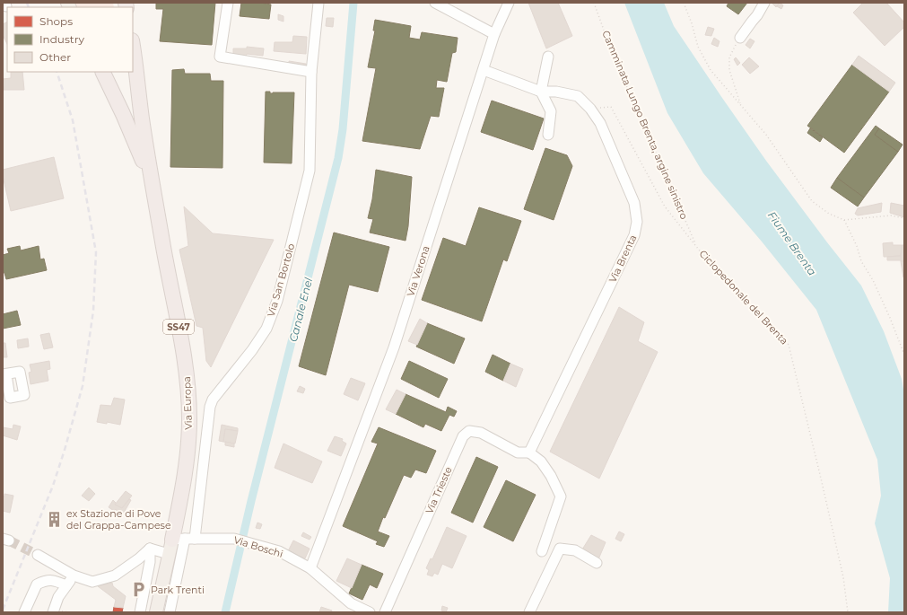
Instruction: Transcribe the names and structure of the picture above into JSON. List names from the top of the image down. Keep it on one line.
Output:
{"streets":{"highway":["SS47","Via Europa"],"street":["Via Brenta","Via Verona","Via San Bortolo","Via Trieste","Via Boschi"],"path":["Camminata Lungo Brenta, argine sinistro","Ciclopedonale del Brenta"]},"crossings":[["Camminata Lungo Brenta, argine sinistro","Ciclopedonale del Brenta"],["Via Brenta","Via Verona"],["Via Brenta","Ciclopedonale del Brenta"],["Via Brenta","Via Trieste"],["Via Verona","Via Boschi"],["Via San Bortolo","Via Europa"],["Via San Bortolo","Via Boschi"],["SS47","Via Europa"],["Via Europa","Via Boschi"]],"water":["Fiume Brenta","Canale Enel"],"places":{"building":["ex Stazione di Pove del Grappa-Campese"],"parking":["Park Trenti"]},"legend":["Shops","Industry","Other"]}
